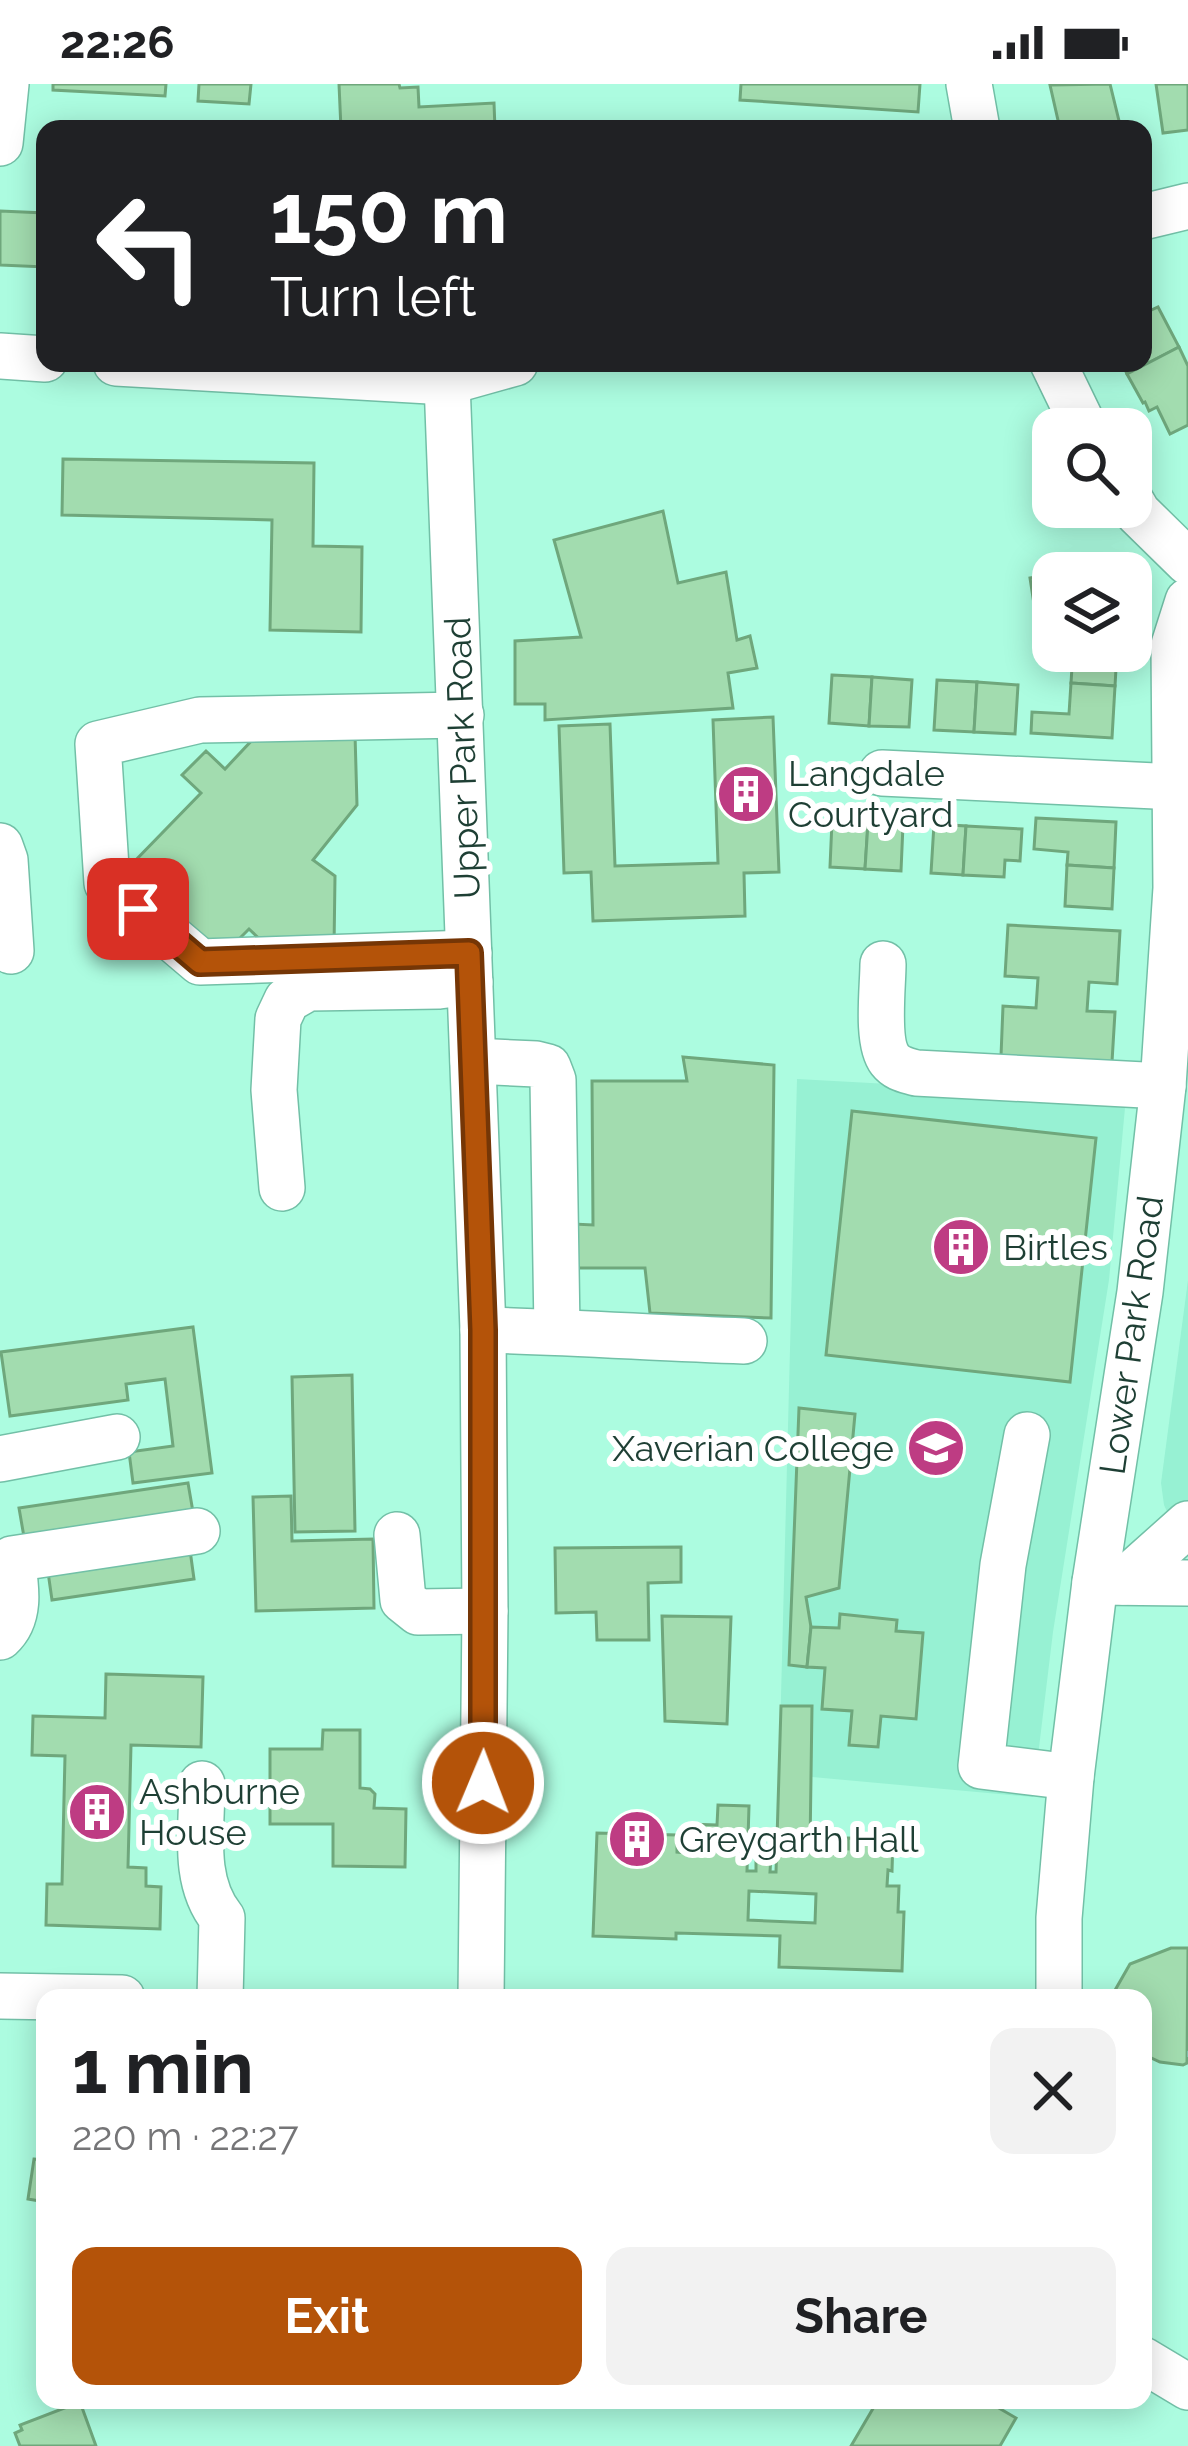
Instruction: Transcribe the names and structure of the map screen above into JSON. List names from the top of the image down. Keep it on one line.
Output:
{"streets":{"street":["Upper Park Road","Lower Park Road"]},"places":{"building":["Langdale Courtyard","Birtles","Ashburne House","Greygarth Hall"],"school or university":["Xaverian College"]},"page":{"status":"22:26","turn":["150 m","Turn left"],"heading":["1 min","220 m · 22:27"],"buttons":["Exit","Share"]}}
